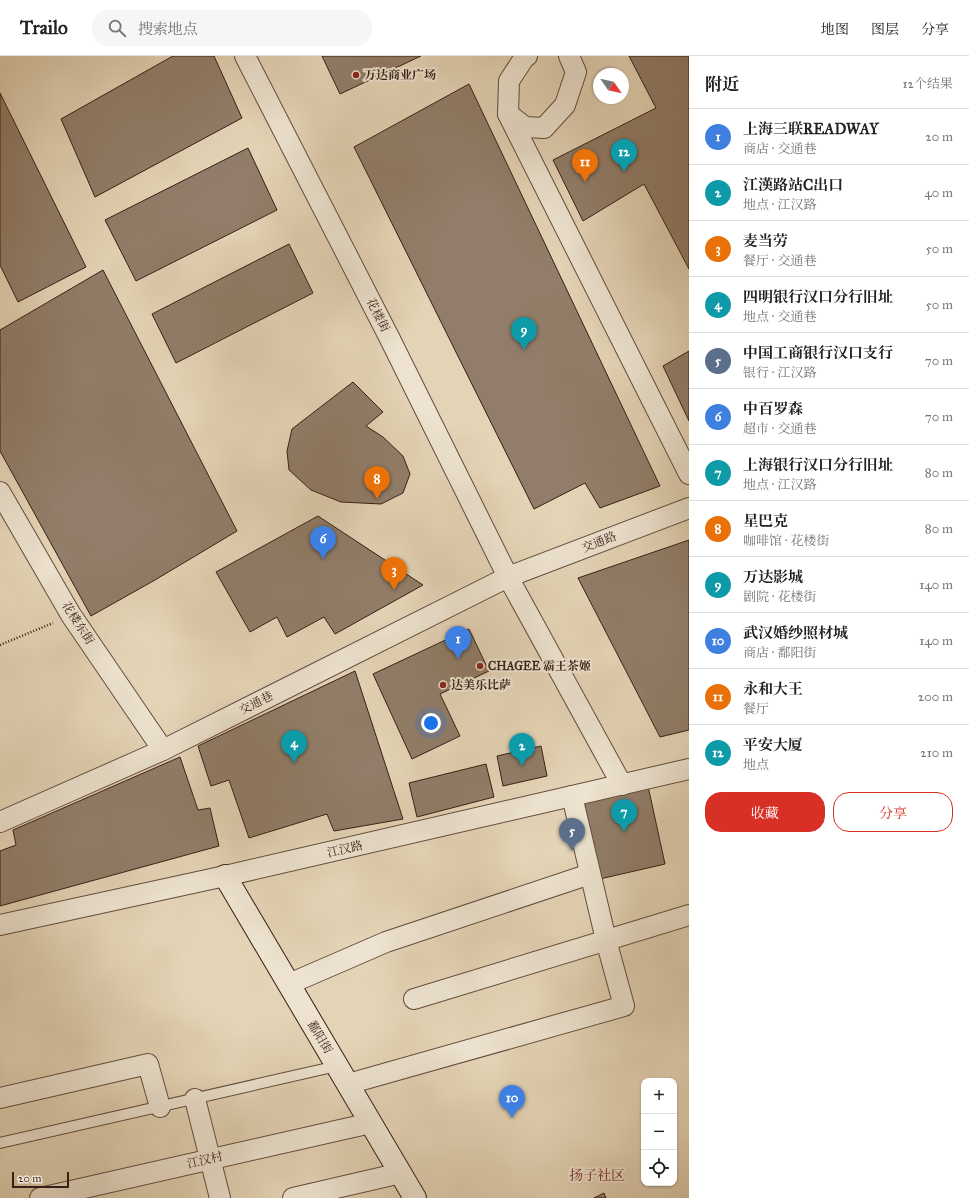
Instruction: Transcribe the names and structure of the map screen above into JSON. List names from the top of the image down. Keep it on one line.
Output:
{"streets":{"street":["花楼街","交通路","花楼东街","交通巷","江汉路","鄱阳街","江汉村"]},"crossings":[["花楼街","交通路"],["花楼街","交通巷"],["花楼街","江汉路"],["交通路","交通巷"],["花楼东街","交通巷"],["江汉路","鄱阳街"],["鄱阳街","江汉村"]],"districts":["扬子社区"],"places":["万达商业广场","CHAGEE 霸王茶姬","达美乐比萨"],"scale_bar":"20 m","north":"bottom right","page":{"header":"Trailo","search":"搜索地点","nav":["地图","图层","分享"],"heading":["附近","12个结果"],"list":[{"mark":"1","name":"上海三联READWAY","note":"商店 · 交通巷","value":"20 m"},{"mark":"2","name":"江漢路站C出口","note":"地点 · 江汉路","value":"40 m"},{"mark":"3","name":"麦当劳","note":"餐厅 · 交通巷","value":"50 m"},{"mark":"4","name":"四明银行汉口分行旧址","note":"地点 · 交通巷","value":"50 m"},{"mark":"5","name":"中国工商银行汉口支行","note":"银行 · 江汉路","value":"70 m"},{"mark":"6","name":"中百罗森","note":"超市 · 交通巷","value":"70 m"},{"mark":"7","name":"上海银行汉口分行旧址","note":"地点 · 江汉路","value":"80 m"},{"mark":"8","name":"星巴克","note":"咖啡馆 · 花楼街","value":"80 m"},{"mark":"9","name":"万达影城","note":"剧院 · 花楼街","value":"140 m"},{"mark":"10","name":"武汉婚纱照材城","note":"商店 · 鄱阳街","value":"140 m"},{"mark":"11","name":"永和大王","note":"餐厅","value":"200 m"},{"mark":"12","name":"平安大厦","note":"地点","value":"210 m"}],"pins":["12","11","9","8","6","3","1","4","2","7","5","10"],"buttons":["收藏","分享"],"map_buttons":["+","−"],"scale":"20 m"}}
